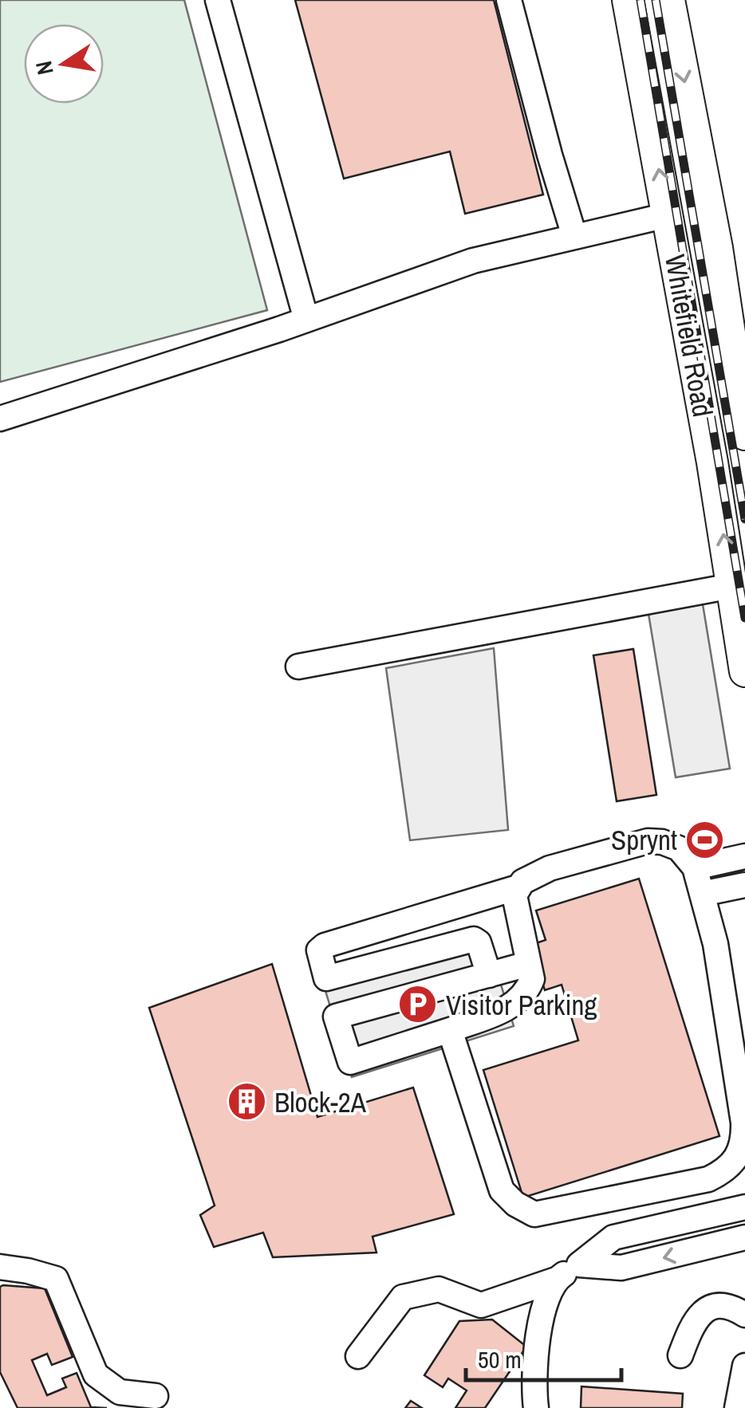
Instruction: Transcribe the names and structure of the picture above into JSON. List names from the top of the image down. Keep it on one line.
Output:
{"streets":{"main road":["Whitefield Road"]},"places":{"sports":["Sprynt"],"parking":["Visitor Parking"],"building":["Block-2A"]},"scale_bar":"50 m","north":"left"}
